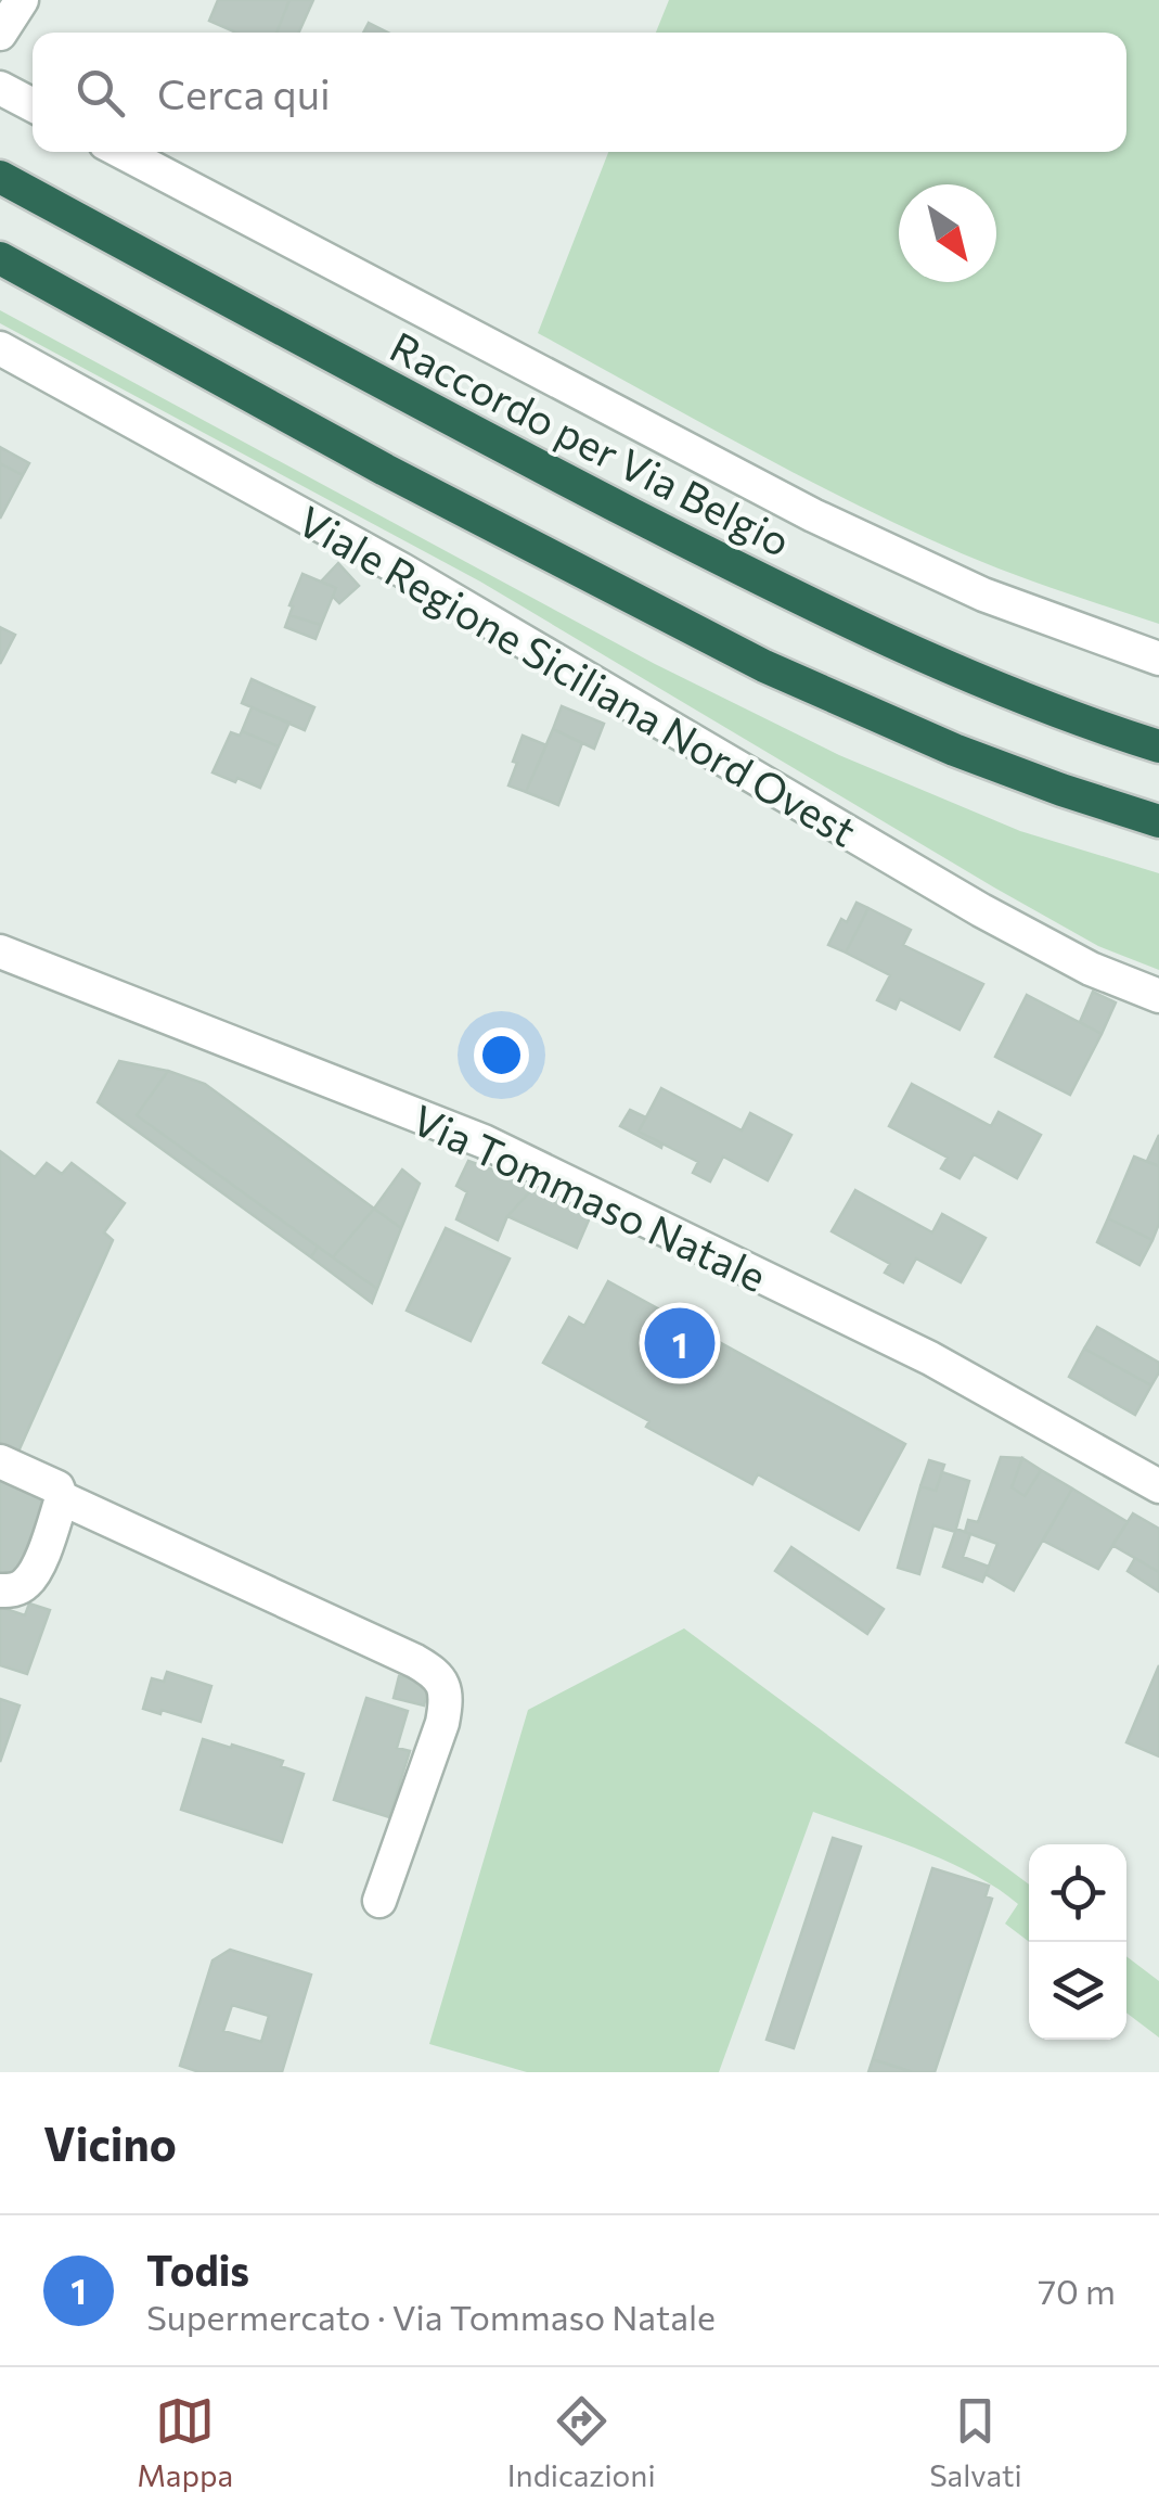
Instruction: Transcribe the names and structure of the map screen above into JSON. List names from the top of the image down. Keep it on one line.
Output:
{"streets":{"highway":["Raccordo per Via Belgio"],"street":["Viale Regione Siciliana Nord Ovest","Via Tommaso Natale"]},"north":"bottom right","page":{"search":"Cerca qui","pins":"1","heading":"Vicino","list":[{"mark":"1","name":"Todis","note":"Supermercato · Via Tommaso Natale","value":"70 m"}],"nav":["Mappa","Indicazioni","Salvati"]}}
